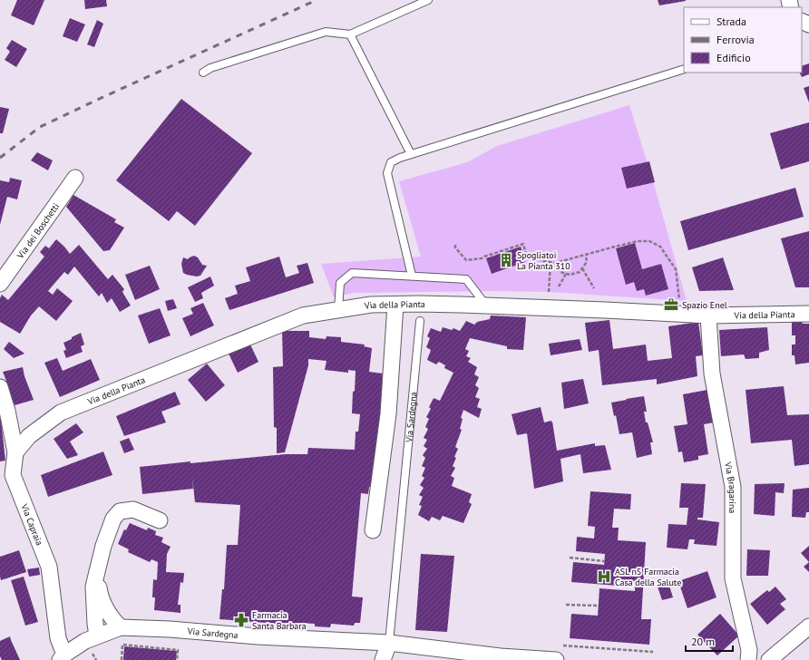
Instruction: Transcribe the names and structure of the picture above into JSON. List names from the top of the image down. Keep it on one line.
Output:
{"streets":{"street":["Via dei Boschetti","Via della Pianta","Via Sardegna","Via Bragarina","Via Capraia"]},"crossings":[["Via della Pianta","Via Bragarina"],["Via della Pianta","Via Capraia"],["Via Sardegna","Via Capraia"]],"places":{"building":["Spogliatoi La Pianta 310"],"office":["Spazio Enel"],"hospital":["ASL n5 Farmacia Casa della Salute"],"pharmacy":["Farmacia Santa Barbara"]},"legend":["Strada","Ferrovia","Edificio"],"scale_bar":"20 m"}
